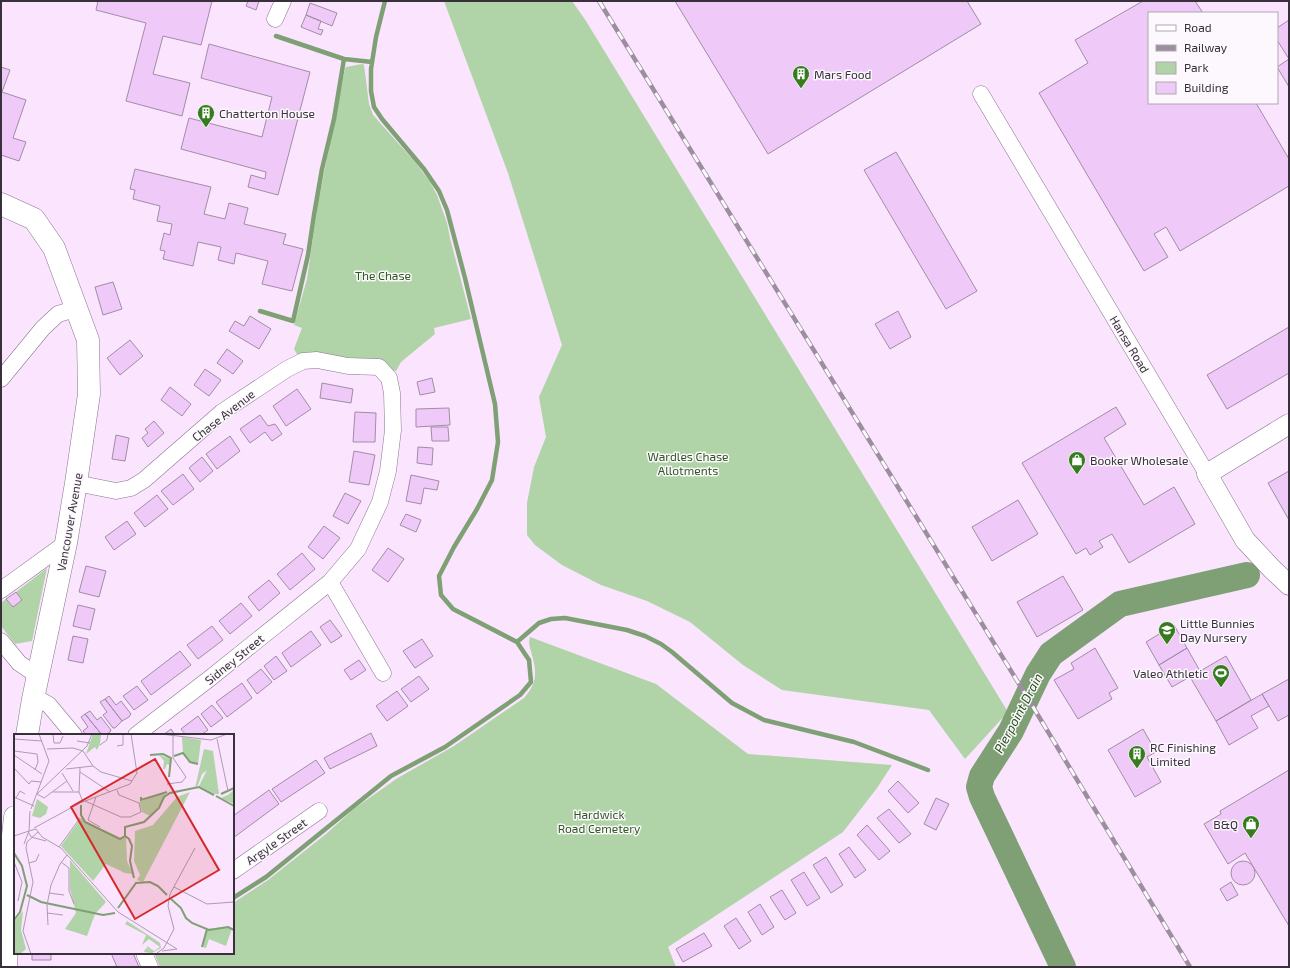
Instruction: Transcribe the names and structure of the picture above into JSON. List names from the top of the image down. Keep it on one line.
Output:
{"streets":{"main road":["Vancouver Avenue"],"street":["Hansa Road","Chase Avenue","Sidney Street","Argyle Street"]},"crossings":[["Chase Avenue","Vancouver Avenue"],["Chase Avenue","Sidney Street"]],"water":["Pierpoint Drain"],"parks":["The Chase","Wardles Chase Allotments","Hardwick Road Cemetery"],"places":{"building":["Mars Food","Chatterton House","RC Finishing Limited"],"shop":["Booker Wholesale","B&Q"],"school or university":["Little Bunnies Day Nursery"],"sports":["Valeo Athletic"]},"legend":["Road","Railway","Park","Building"]}
